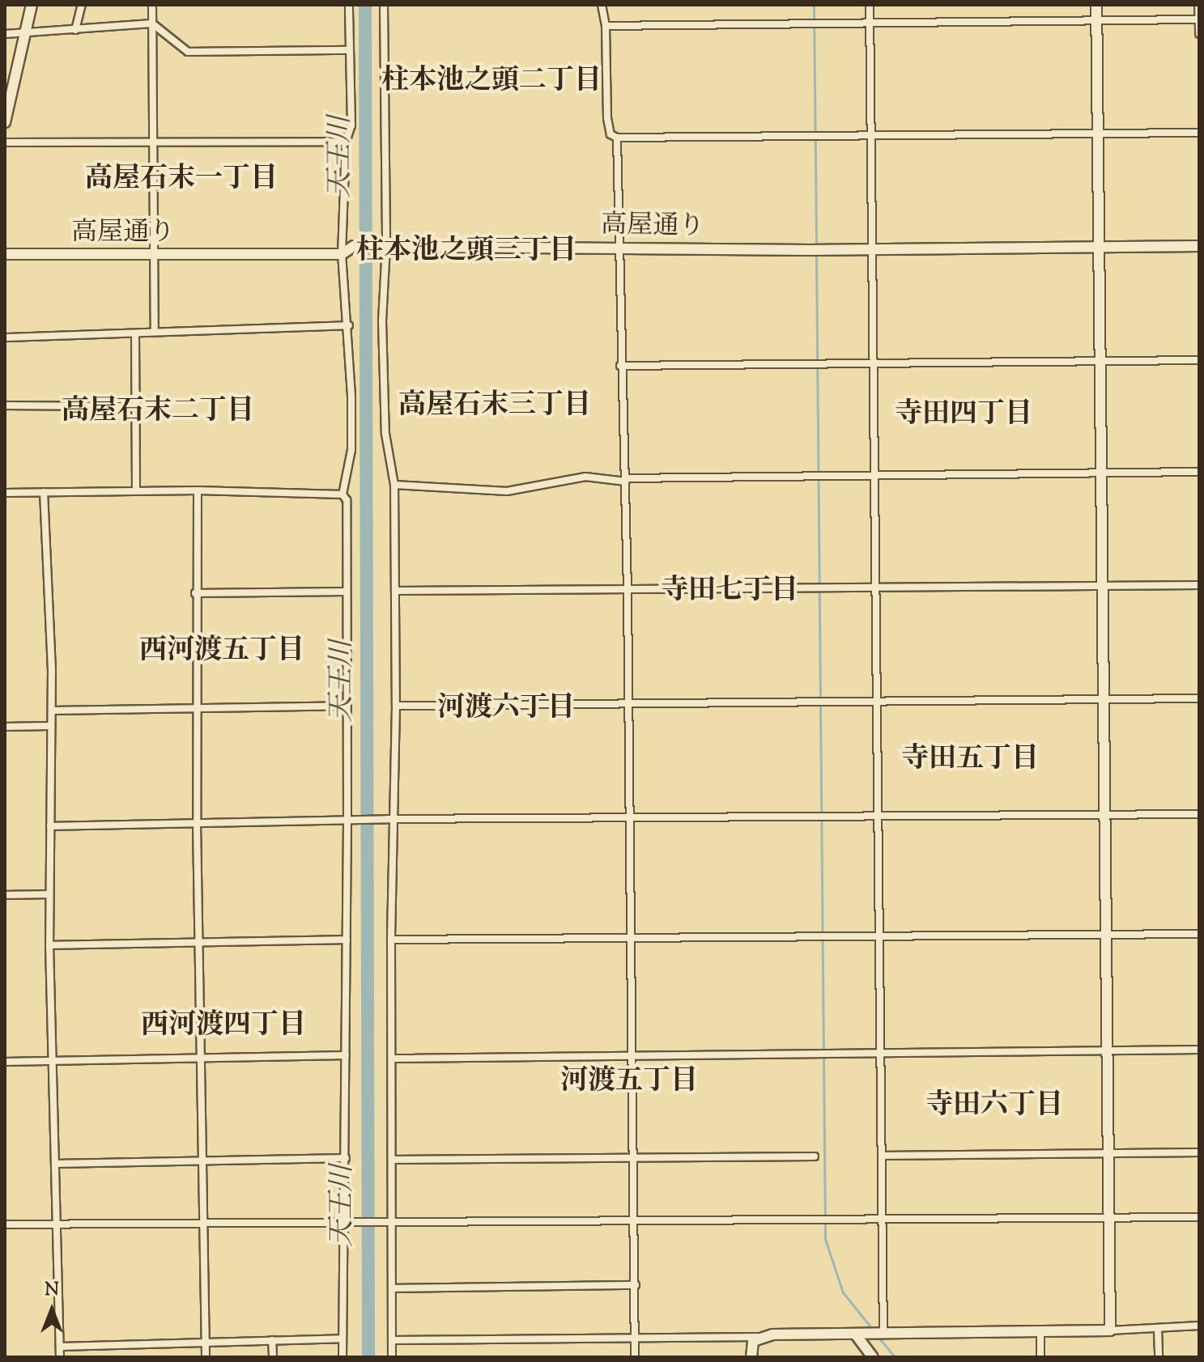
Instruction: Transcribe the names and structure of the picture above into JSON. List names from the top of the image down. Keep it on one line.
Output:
{"streets":{"street":["高屋通り"]},"districts":["柱本池之頭二丁目","高屋石末一丁目","柱本池之頭三丁目","高屋石末三丁目","高屋石末二丁目","寺田四丁目","寺田七丁目","西河渡五丁目","河渡六丁目","寺田五丁目","西河渡四丁目","河渡五丁目","寺田六丁目"],"water":["天王川"],"north":"top"}
